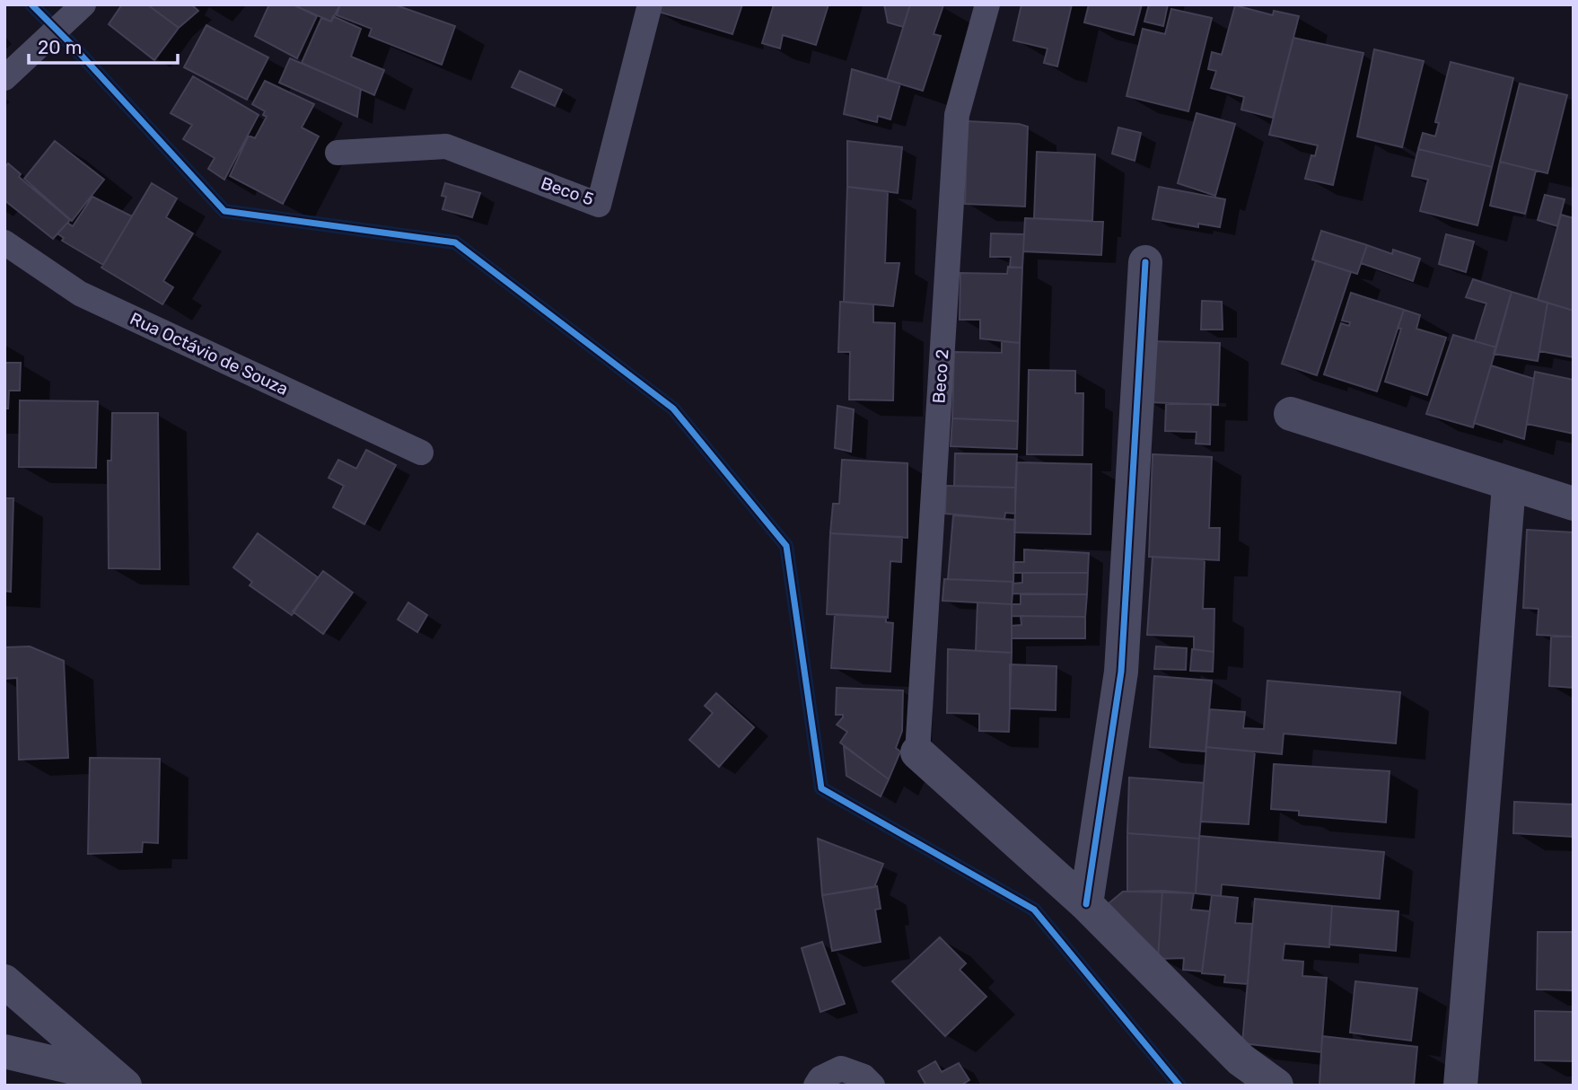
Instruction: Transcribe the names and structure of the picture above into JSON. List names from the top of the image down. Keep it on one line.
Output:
{"streets":{"lane":["Beco 5","Rua Octávio de Souza","Beco 2"]},"scale_bar":"20 m"}
